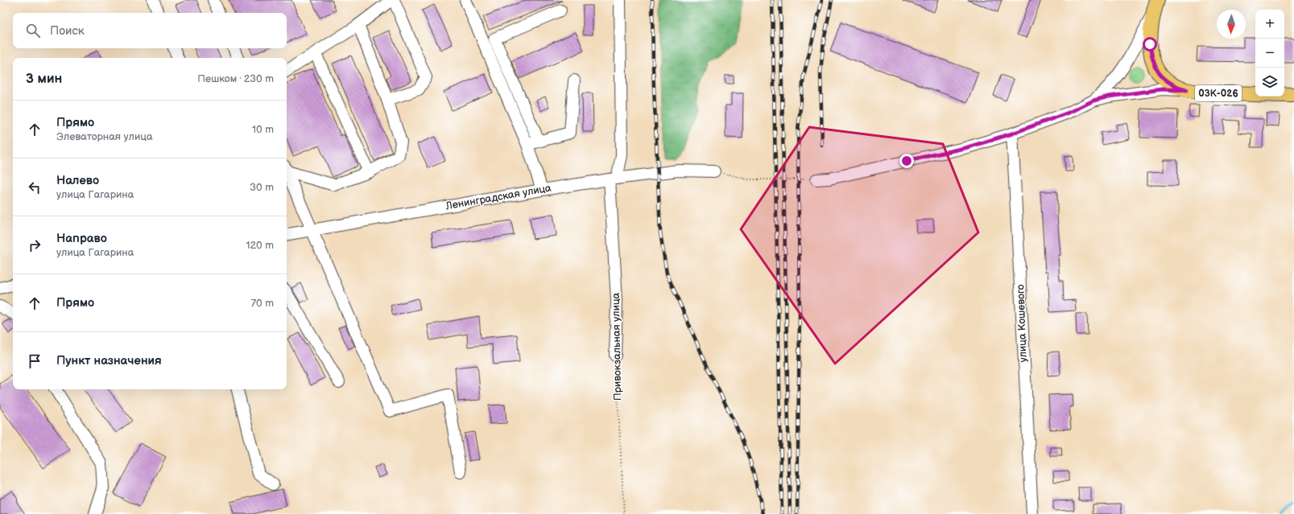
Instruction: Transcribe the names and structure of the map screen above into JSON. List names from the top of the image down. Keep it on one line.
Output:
{"streets":{"main road":["03К-026"],"street":["Ленинградская улица","улица Кошевого","Привокзальная улица"]},"crossings":[["Ленинградская улица","Привокзальная улица"]],"north":"bottom","page":{"map_buttons":["+","−"],"search":"Поиск","heading":["3 мин","Пешком · 230 m"],"list":[["Прямо","Элеваторная улица","10 m"],["Налево","улица Гагарина","30 m"],["Направо","улица Гагарина","120 m"],["Прямо","70 m"],"Пункт назначения"]}}
